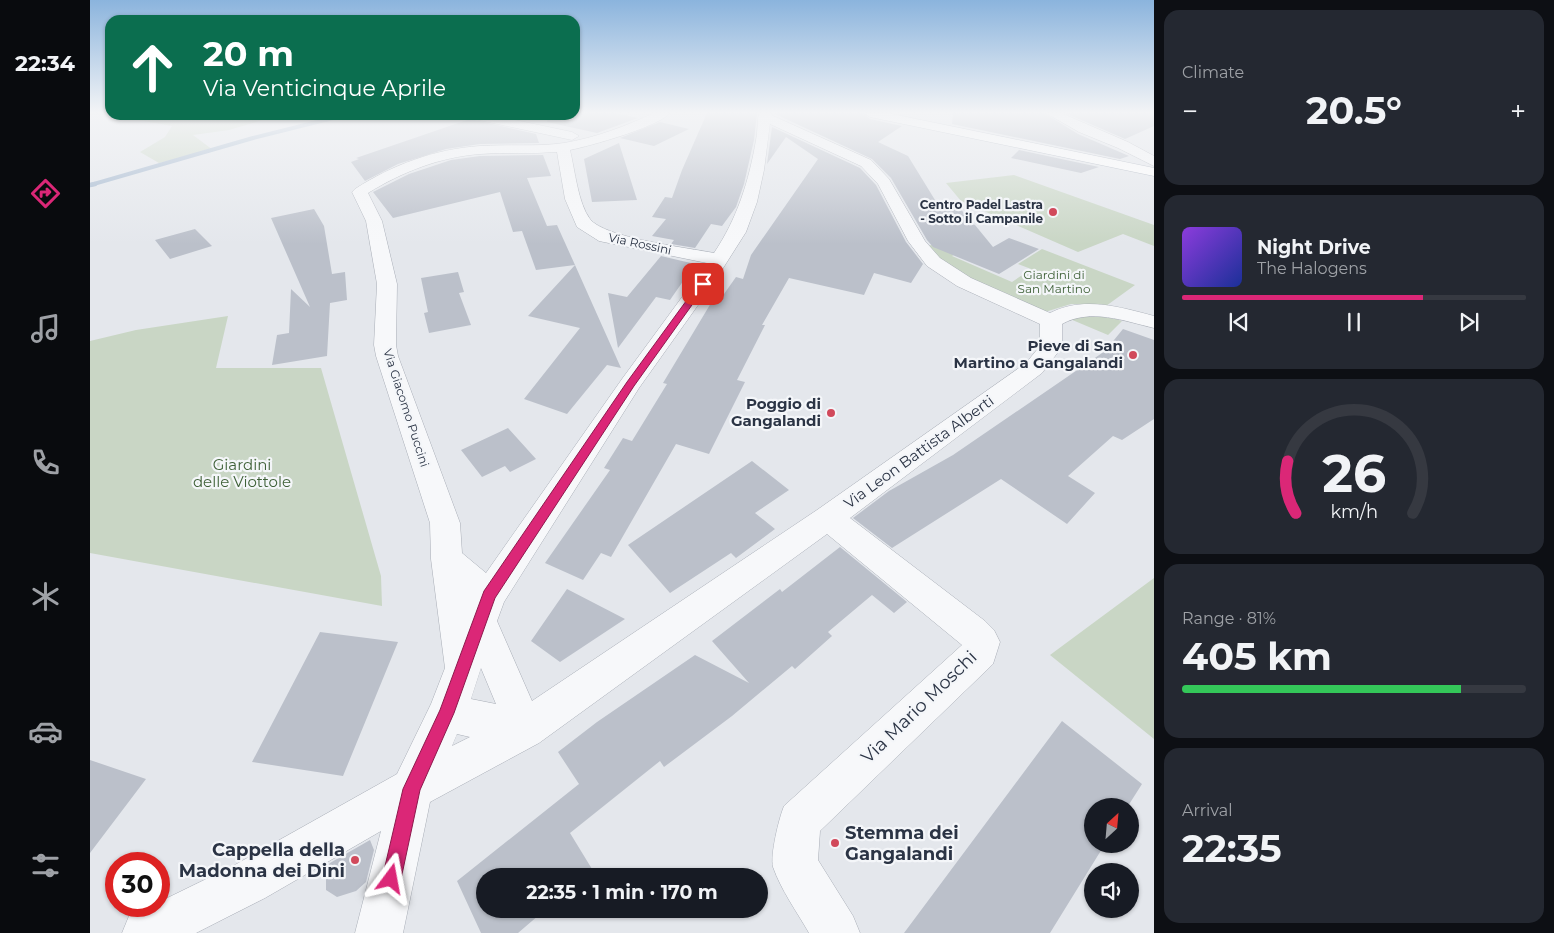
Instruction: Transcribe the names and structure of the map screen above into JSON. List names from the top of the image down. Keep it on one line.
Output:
{"streets":{"street":["Via Rossini","Via Giacomo Puccini","Via Leon Battista Alberti","Via Mario Moschi"]},"crossings":[["Via Leon Battista Alberti","Via Mario Moschi"]],"parks":["Giardini di San Martino","Giardini delle Viottole"],"places":["Centro Padel Lastra - Sotto il Campanile","Pieve di San Martino a Gangalandi","Poggio di Gangalandi","Stemma dei Gangalandi","Cappella della Madonna dei Dini"],"north":"top right","page":{"tabs":"22:34","tile":["Climate",["Range · 81%","405 km"],["Arrival","22:35"]],"turn":["20 m","Via Venticinque Aprile"],"heat":["−","20.5°","+"],"song":["Night Drive","The Halogens"],"limit":"30","trip":"22:35 · 1 min · 170 m","gauge":["26","km/h"]}}
